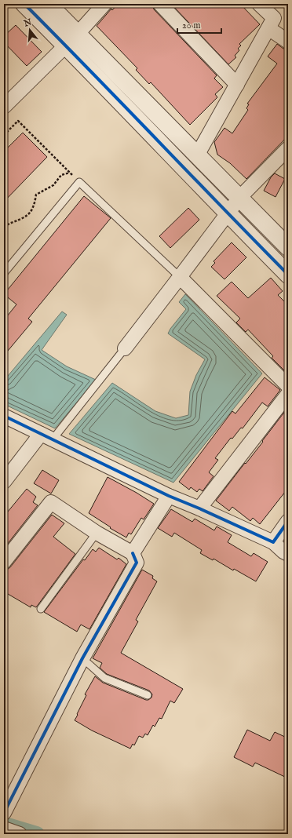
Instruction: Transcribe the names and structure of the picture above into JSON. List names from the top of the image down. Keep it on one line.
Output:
{"scale_bar":"20 m","north":"top"}
